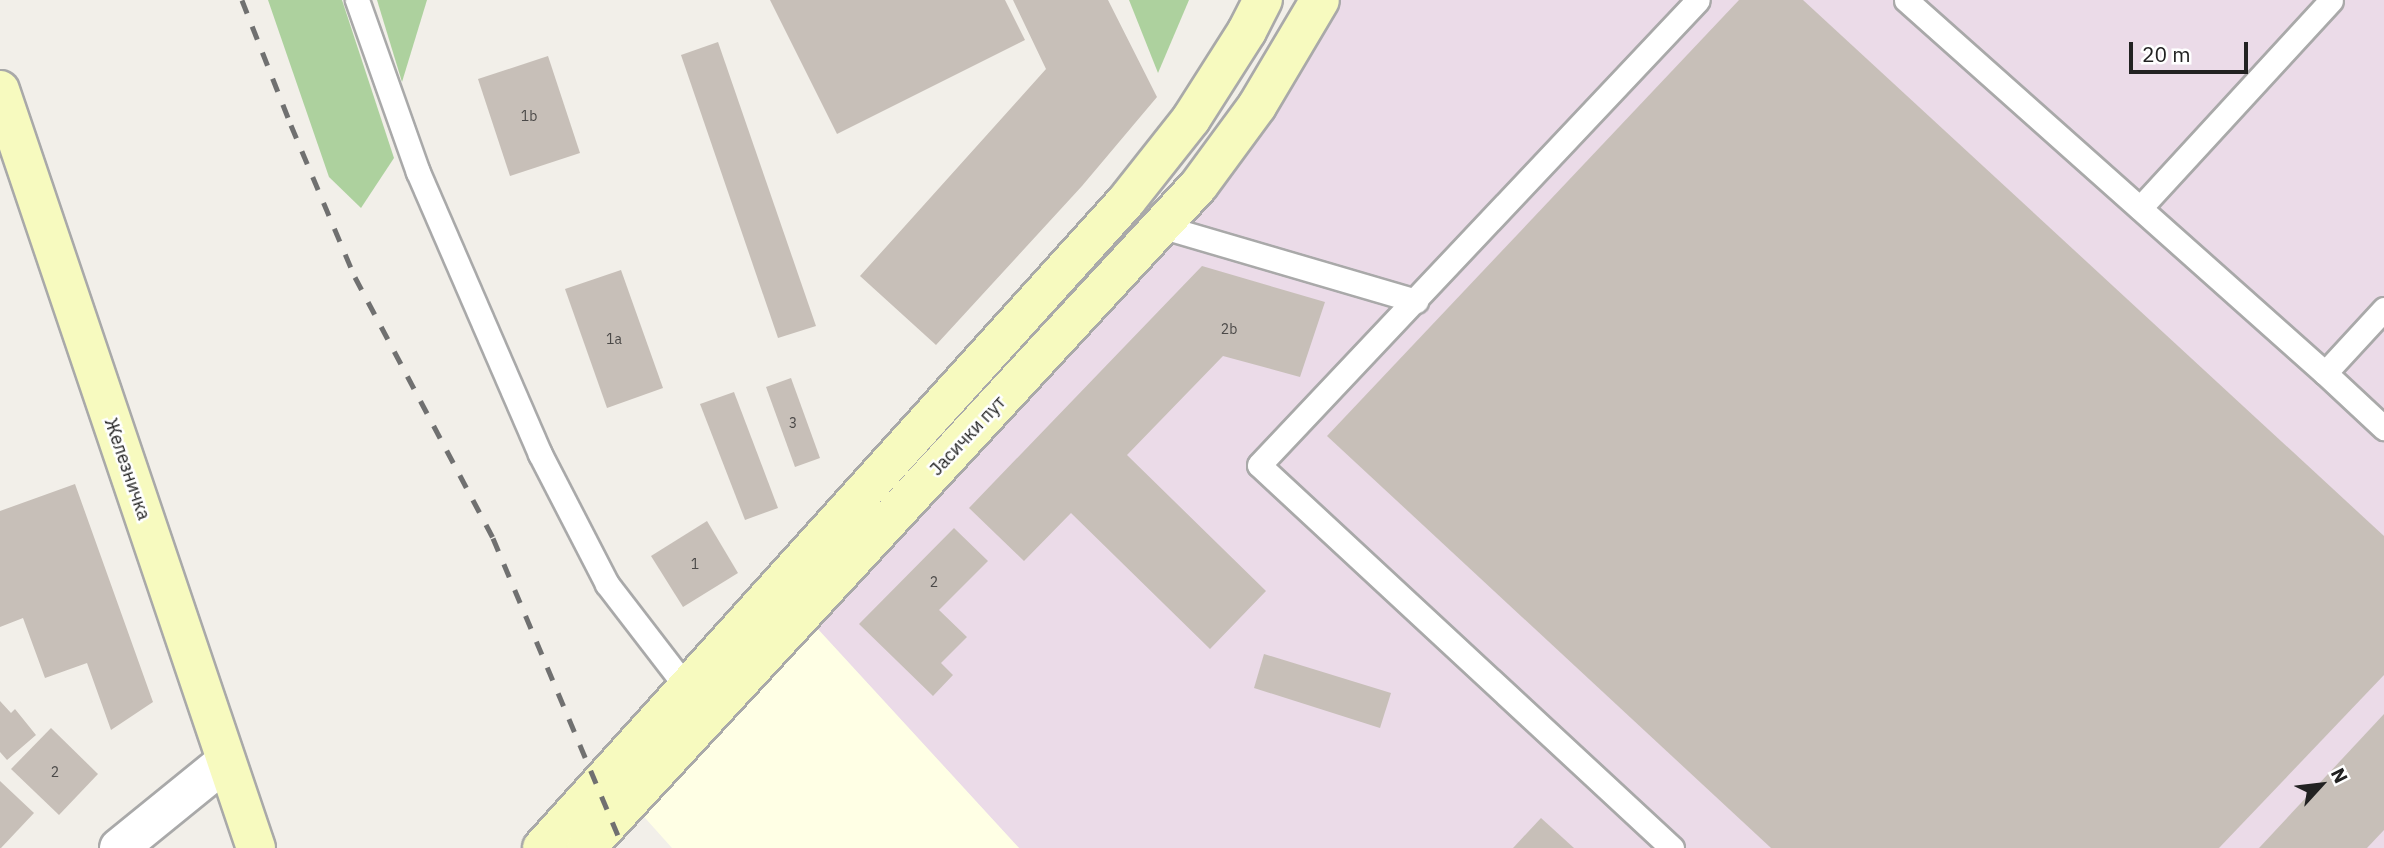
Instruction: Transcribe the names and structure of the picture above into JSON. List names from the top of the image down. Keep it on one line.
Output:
{"streets":{"main road":["Јасички пут","Железничка"]},"house_numbers":["1b","2b","1a","3","1","2","2"],"scale_bar":"20 m","north":"top right"}
